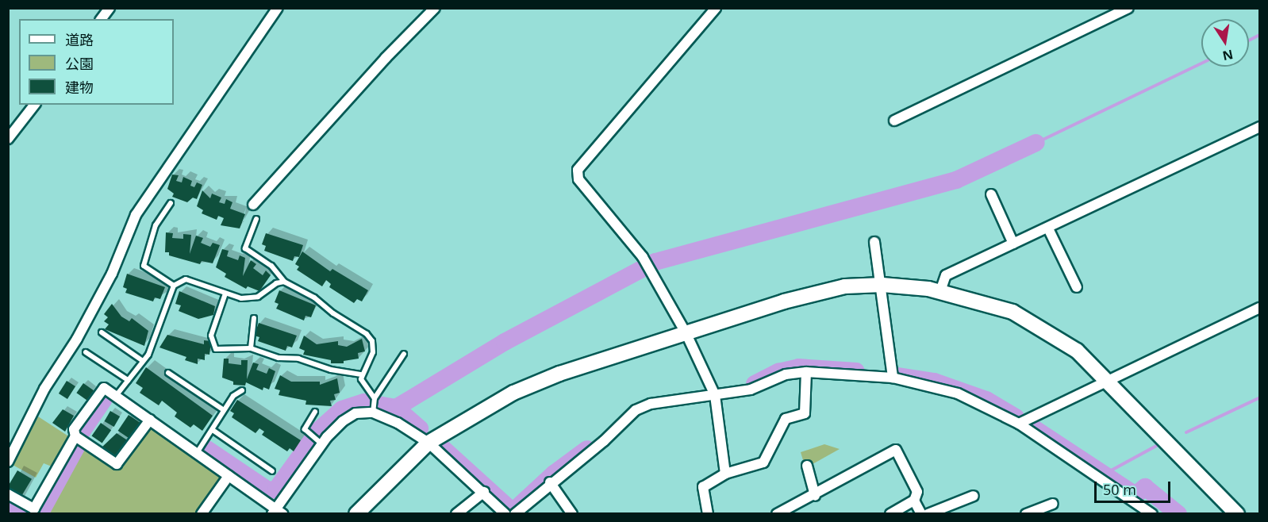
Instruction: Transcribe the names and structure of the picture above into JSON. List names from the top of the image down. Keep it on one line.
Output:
{"legend":["道路","公園","建物"],"scale_bar":"50 m","north":"bottom"}
